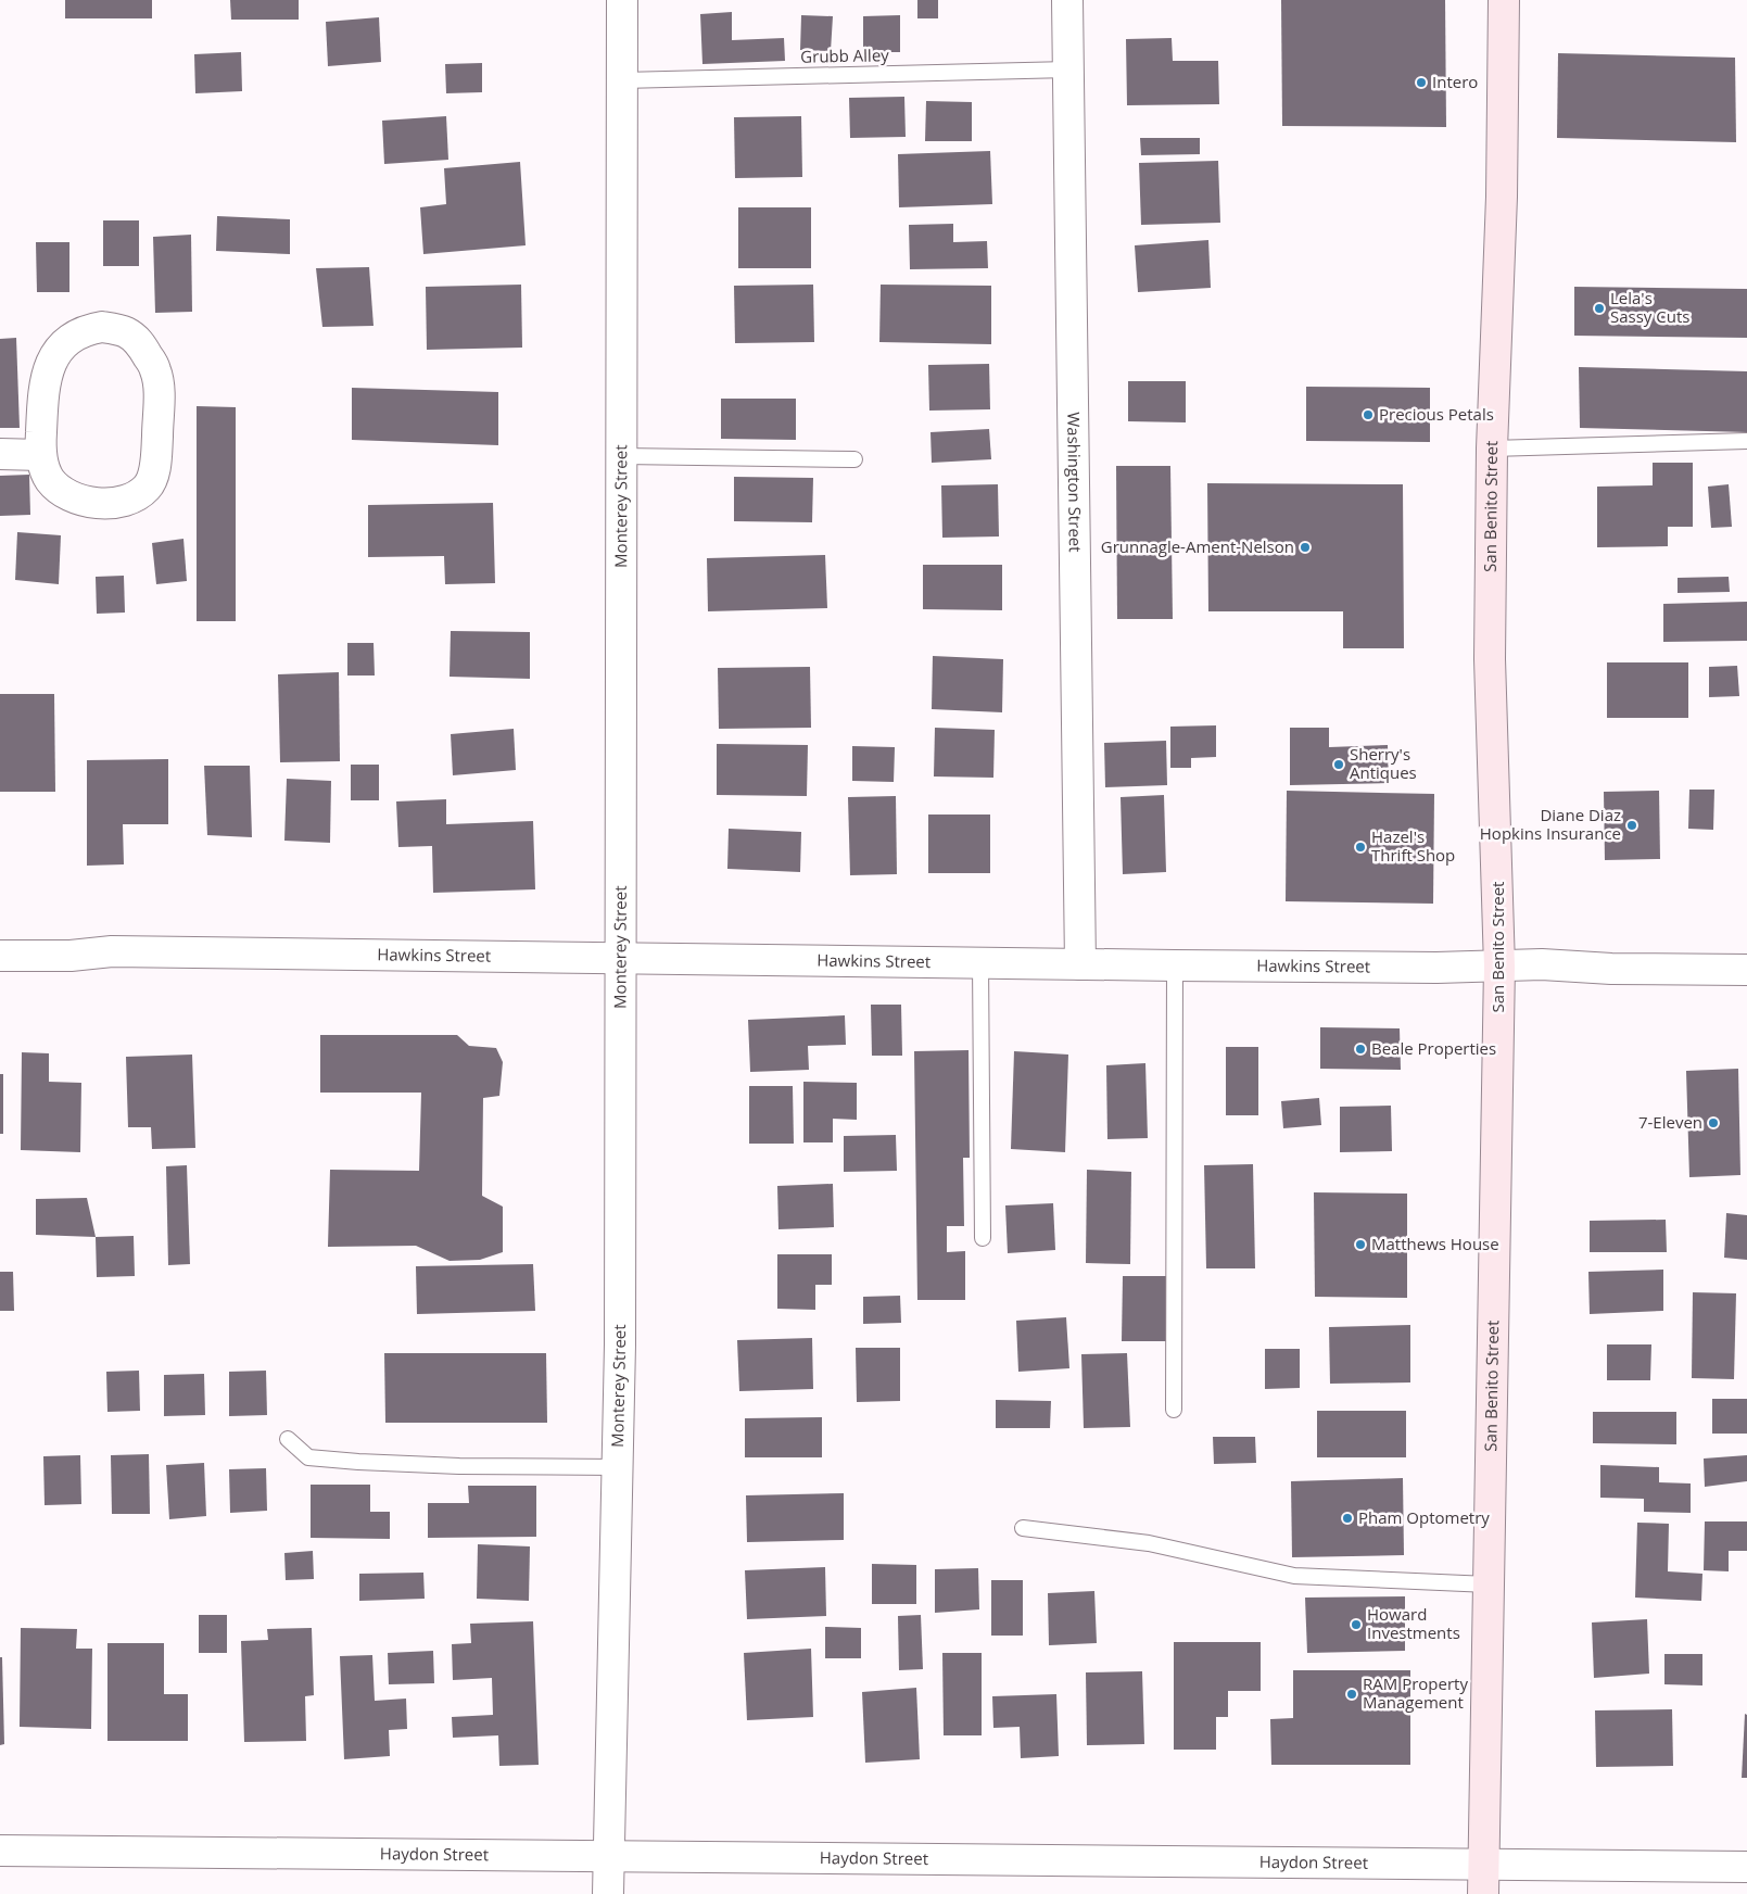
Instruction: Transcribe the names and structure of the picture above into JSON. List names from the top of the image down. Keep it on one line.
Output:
{"streets":{"main road":["San Benito Street"],"street":["Washington Street","Monterey Street","Hawkins Street","Haydon Street"],"lane":["Grubb Alley"]},"crossings":[["Grubb Alley","Washington Street"],["Grubb Alley","Monterey Street"],["Washington Street","Hawkins Street"],["Monterey Street","Hawkins Street"],["Monterey Street","Haydon Street"],["San Benito Street","Hawkins Street"],["San Benito Street","Haydon Street"]],"places":["Intero","Lela's Sassy Cuts","Precious Petals","Grunnagle-Ament-Nelson","Sherry's Antiques","Diane Diaz Hopkins Insurance","Hazel's Thrift Shop","Beale Properties","7-Eleven","Matthews House","Pham Optometry","Howard Investments","RAM Property Management"]}
